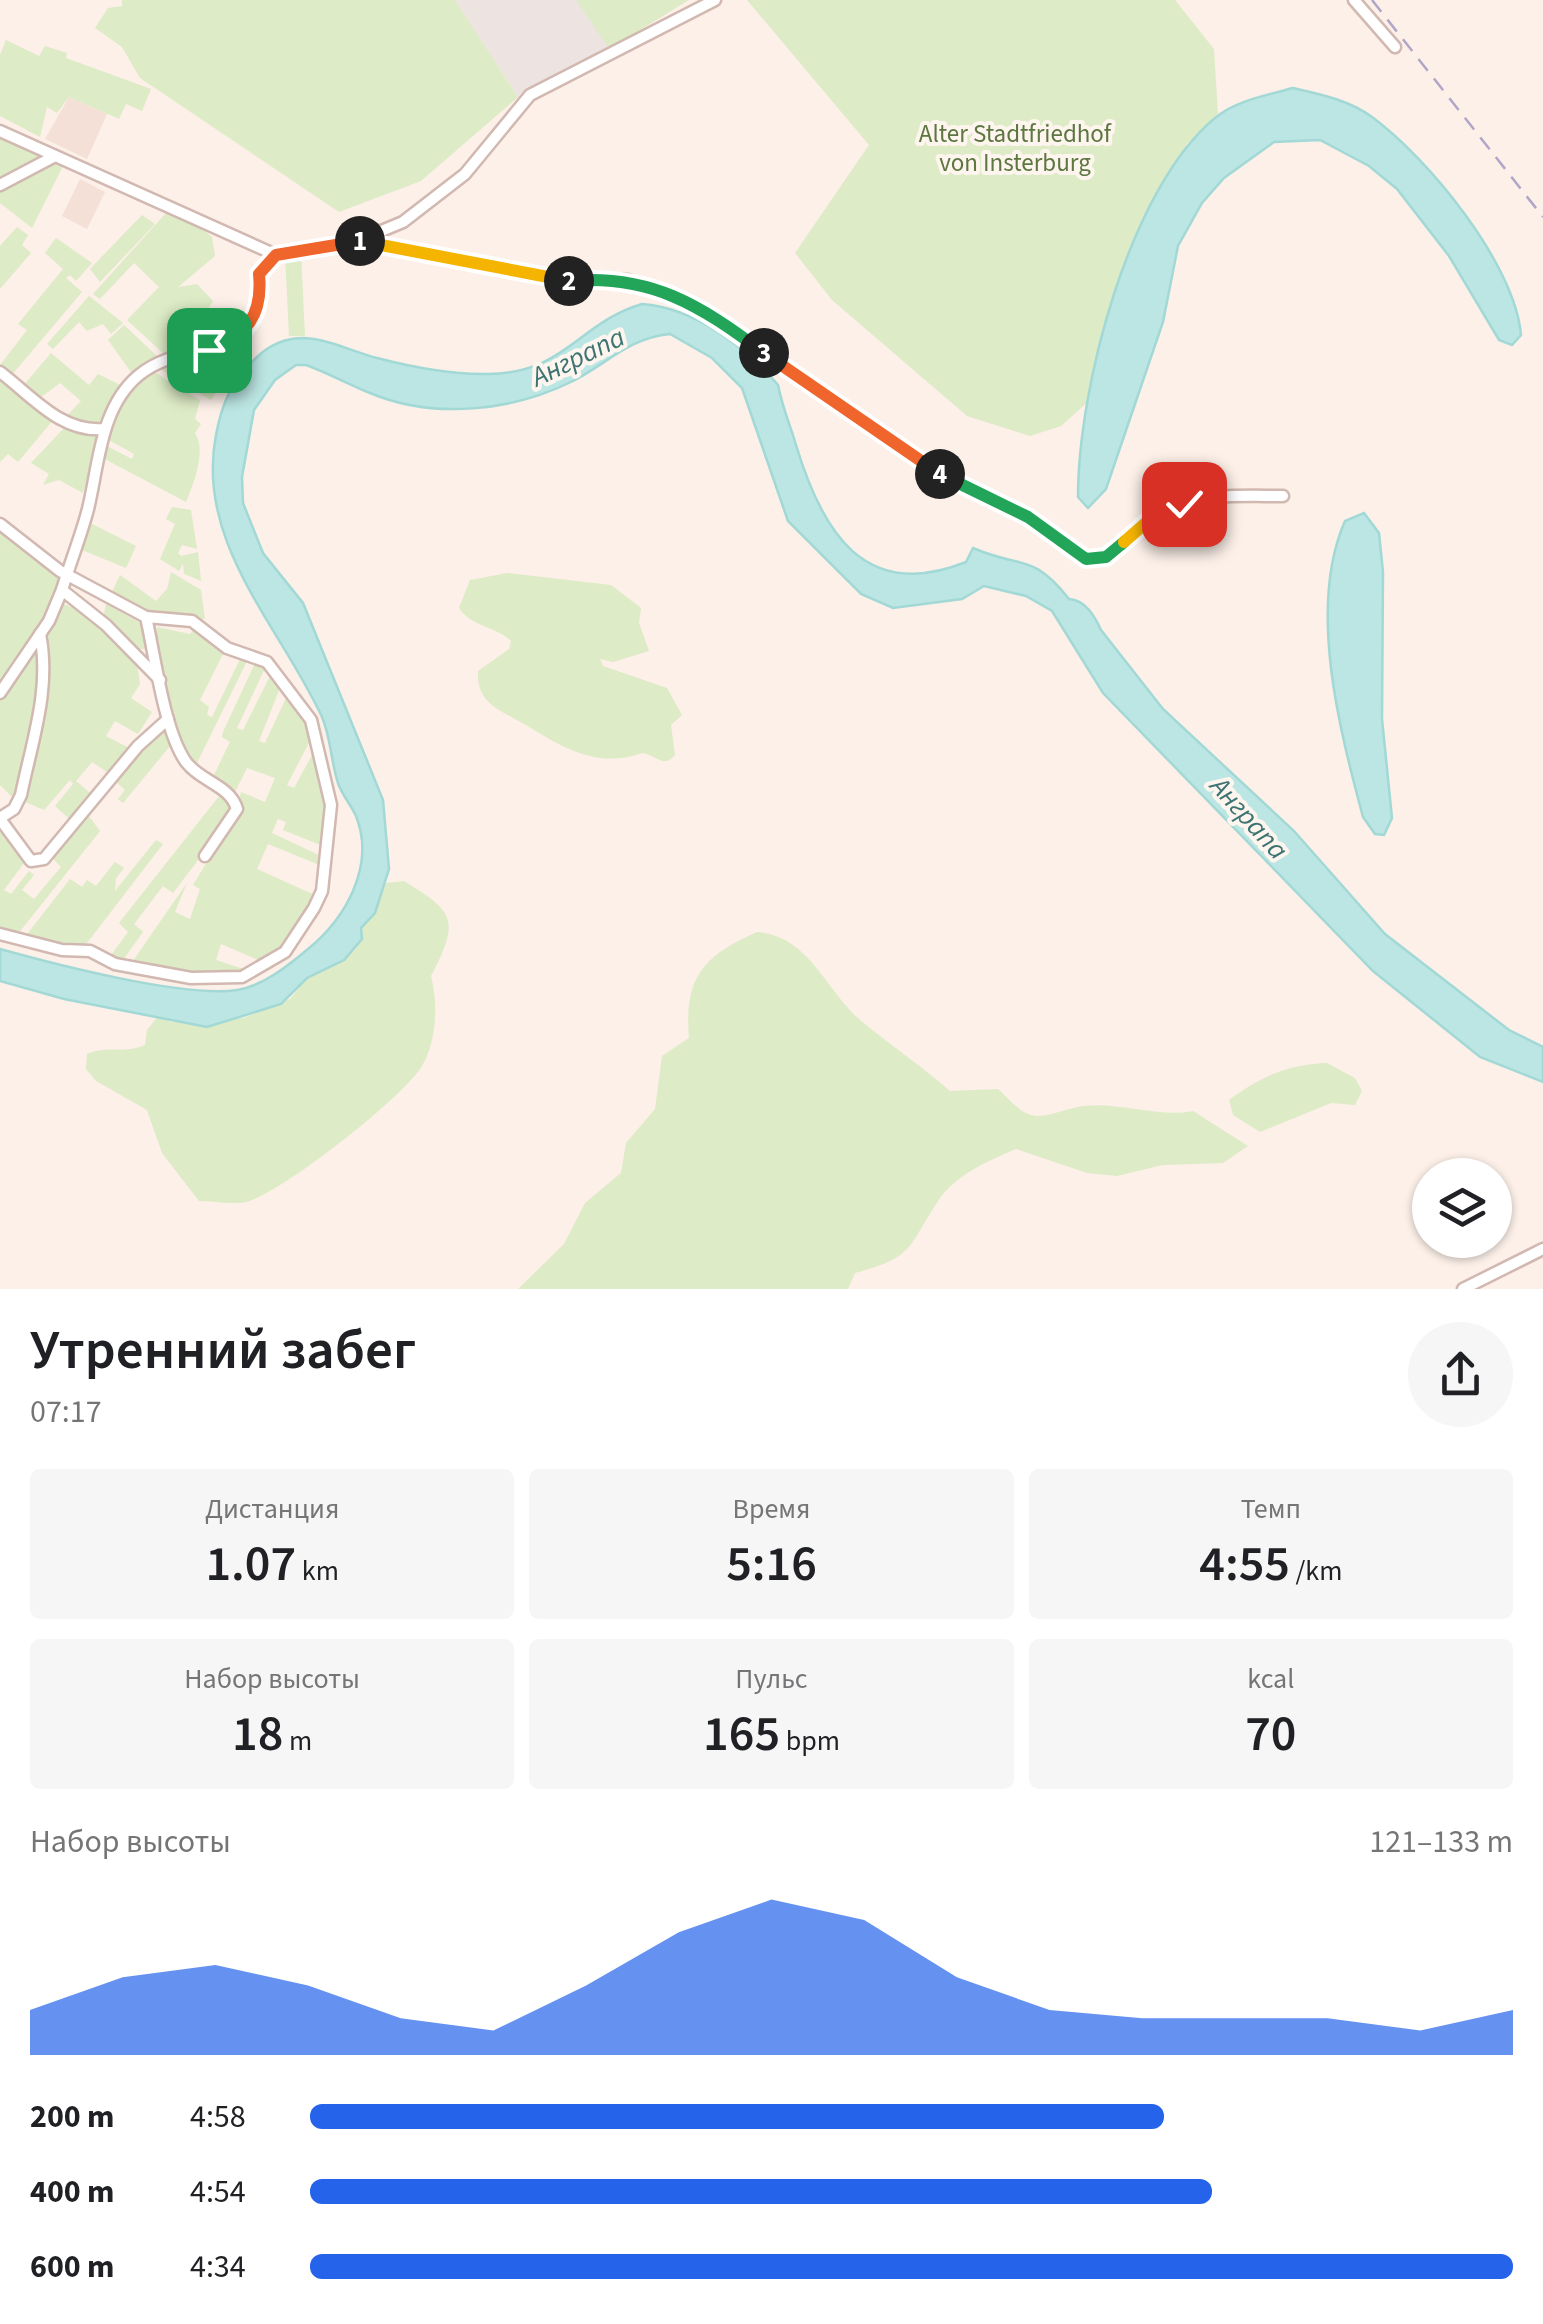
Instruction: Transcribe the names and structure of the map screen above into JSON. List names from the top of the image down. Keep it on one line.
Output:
{"water":["Анграпа"],"parks":["Alter Stadtfriedhof von Insterburg"],"page":{"pins":["1","2","3","4"],"heading":["Утренний забег","07:17"],"stats":[["Дистанция","1.07 km"],["Время","5:16"],["Темп","4:55 /km"],["Набор высоты","18 m"],["Пульс","165 bpm"],["kcal","70"]],"chart":["Набор высоты","121–133 m"],"list":[{"name":"200 m","note":"4:58"},{"name":"400 m","note":"4:54"},{"name":"600 m","note":"4:34"}]}}
